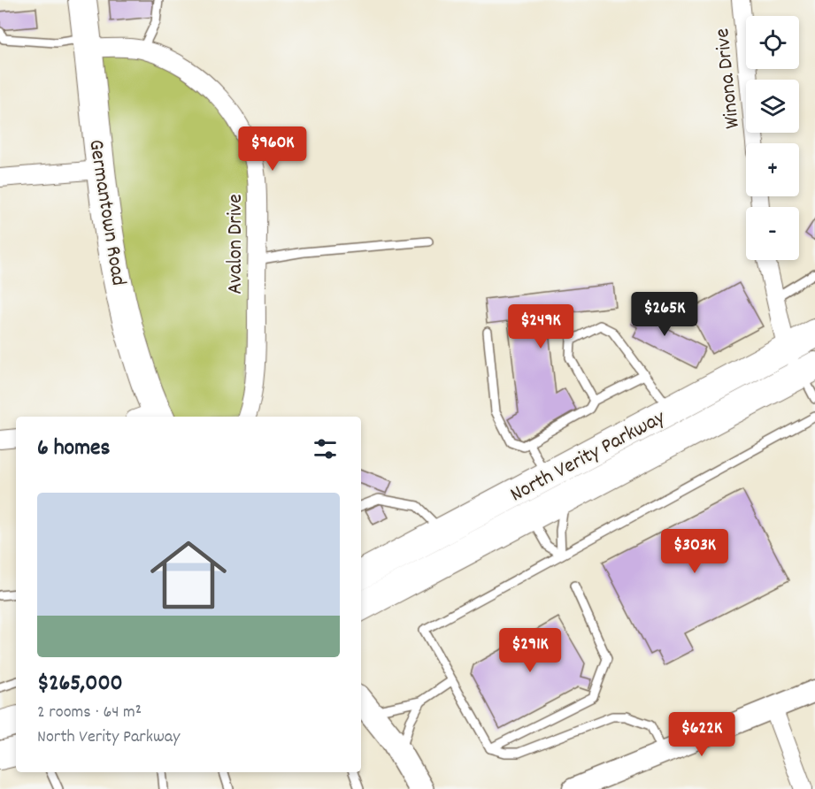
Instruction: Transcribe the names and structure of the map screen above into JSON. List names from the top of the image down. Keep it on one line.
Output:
{"streets":{"main road":["Germantown Road","North Verity Parkway"],"street":["Winona Drive","Avalon Drive"]},"crossings":[["Germantown Road","Avalon Drive"]],"page":{"map_buttons":["+","−"],"price":["$960K","$265K","$249K","$303K","$291K","$622K"],"heading":"6 homes","list":[{"name":"$265,000","note":"2 rooms · 64 m² · North Verity Parkway"}]}}
